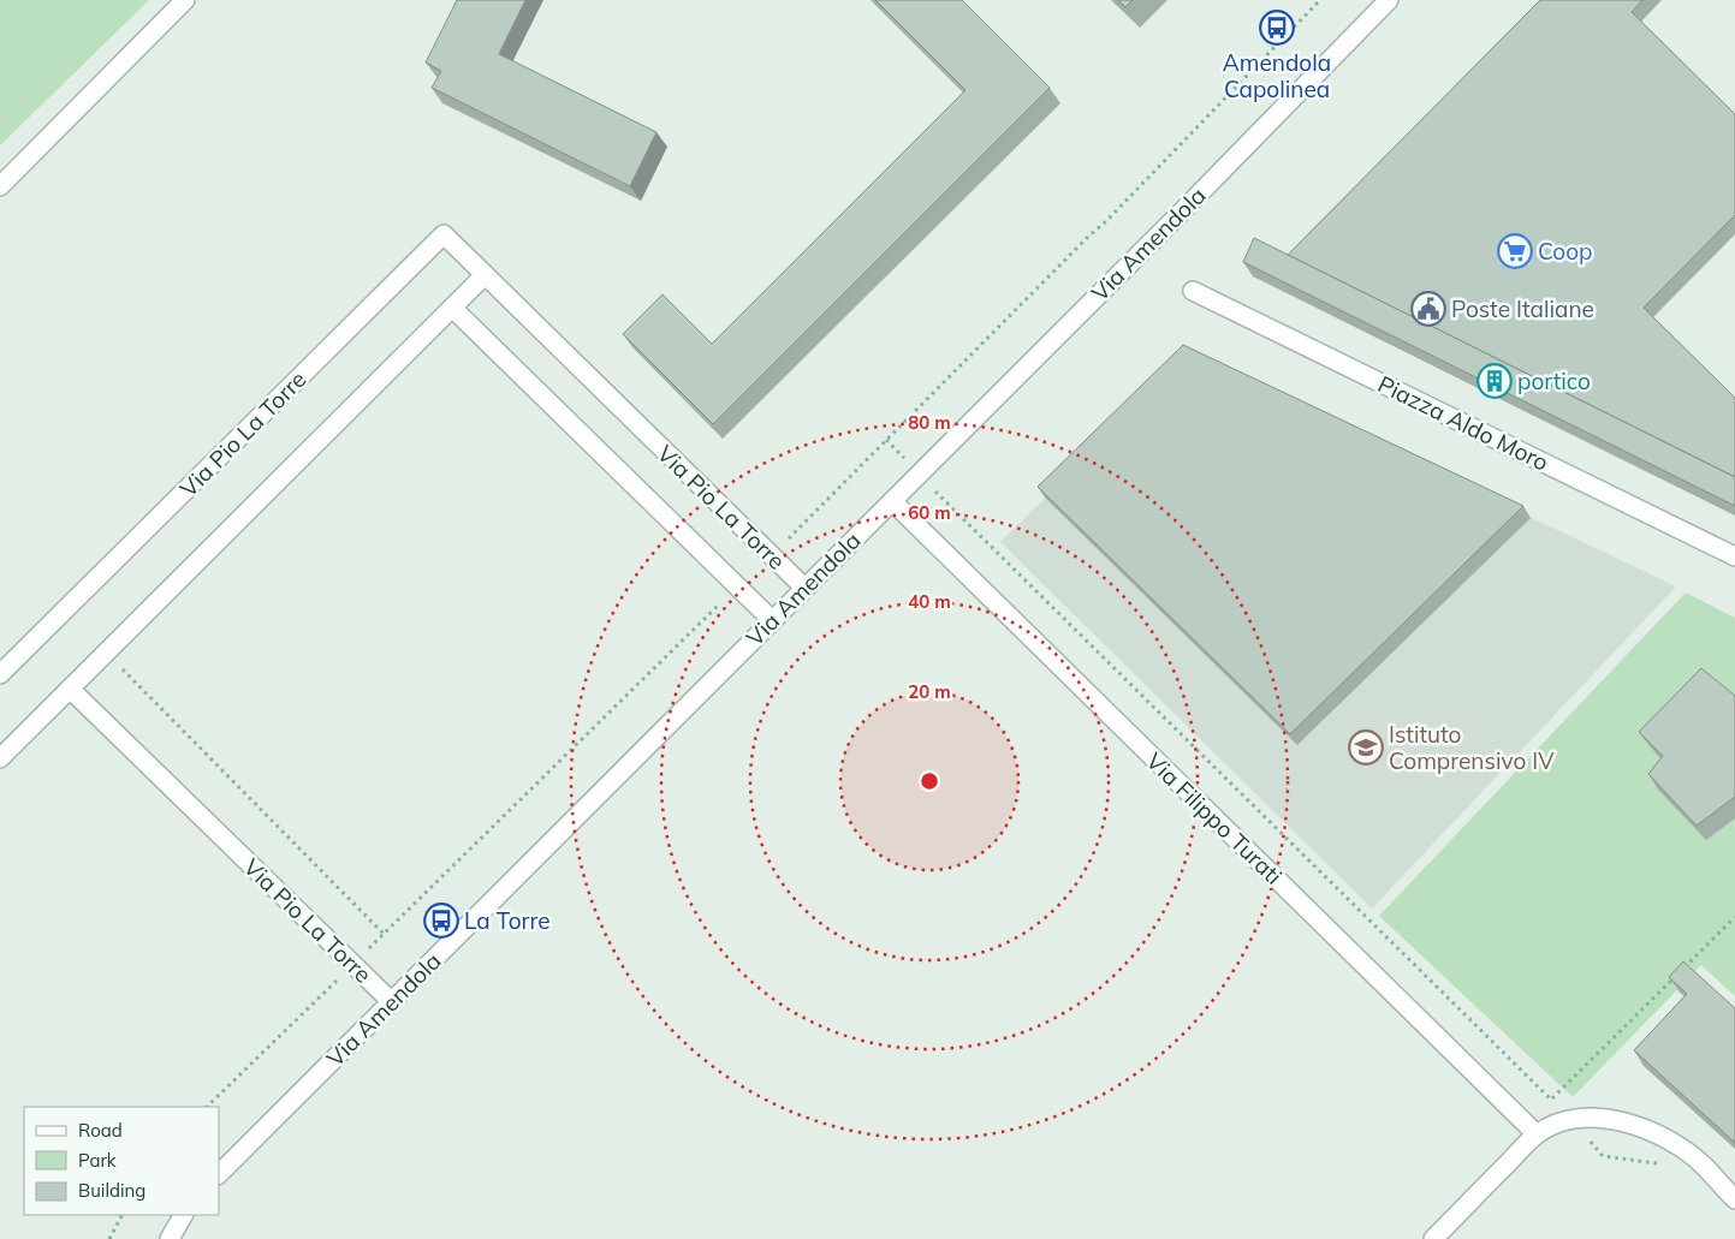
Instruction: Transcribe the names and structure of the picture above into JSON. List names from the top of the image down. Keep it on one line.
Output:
{"streets":{"street":["Via Amendola","Piazza Aldo Moro","Via Pio La Torre","Via Filippo Turati"]},"crossings":[["Via Amendola","Via Pio La Torre"],["Via Amendola","Via Filippo Turati"]],"places":{"bus stop":["Amendola Capolinea","La Torre"],"supermarket":["Coop"],"public building":["Poste Italiane"],"building":["portico"],"school or university":["Istituto Comprensivo IV"]},"legend":["Road","Park","Building"],"rings":["80 m","60 m","40 m","20 m"]}
